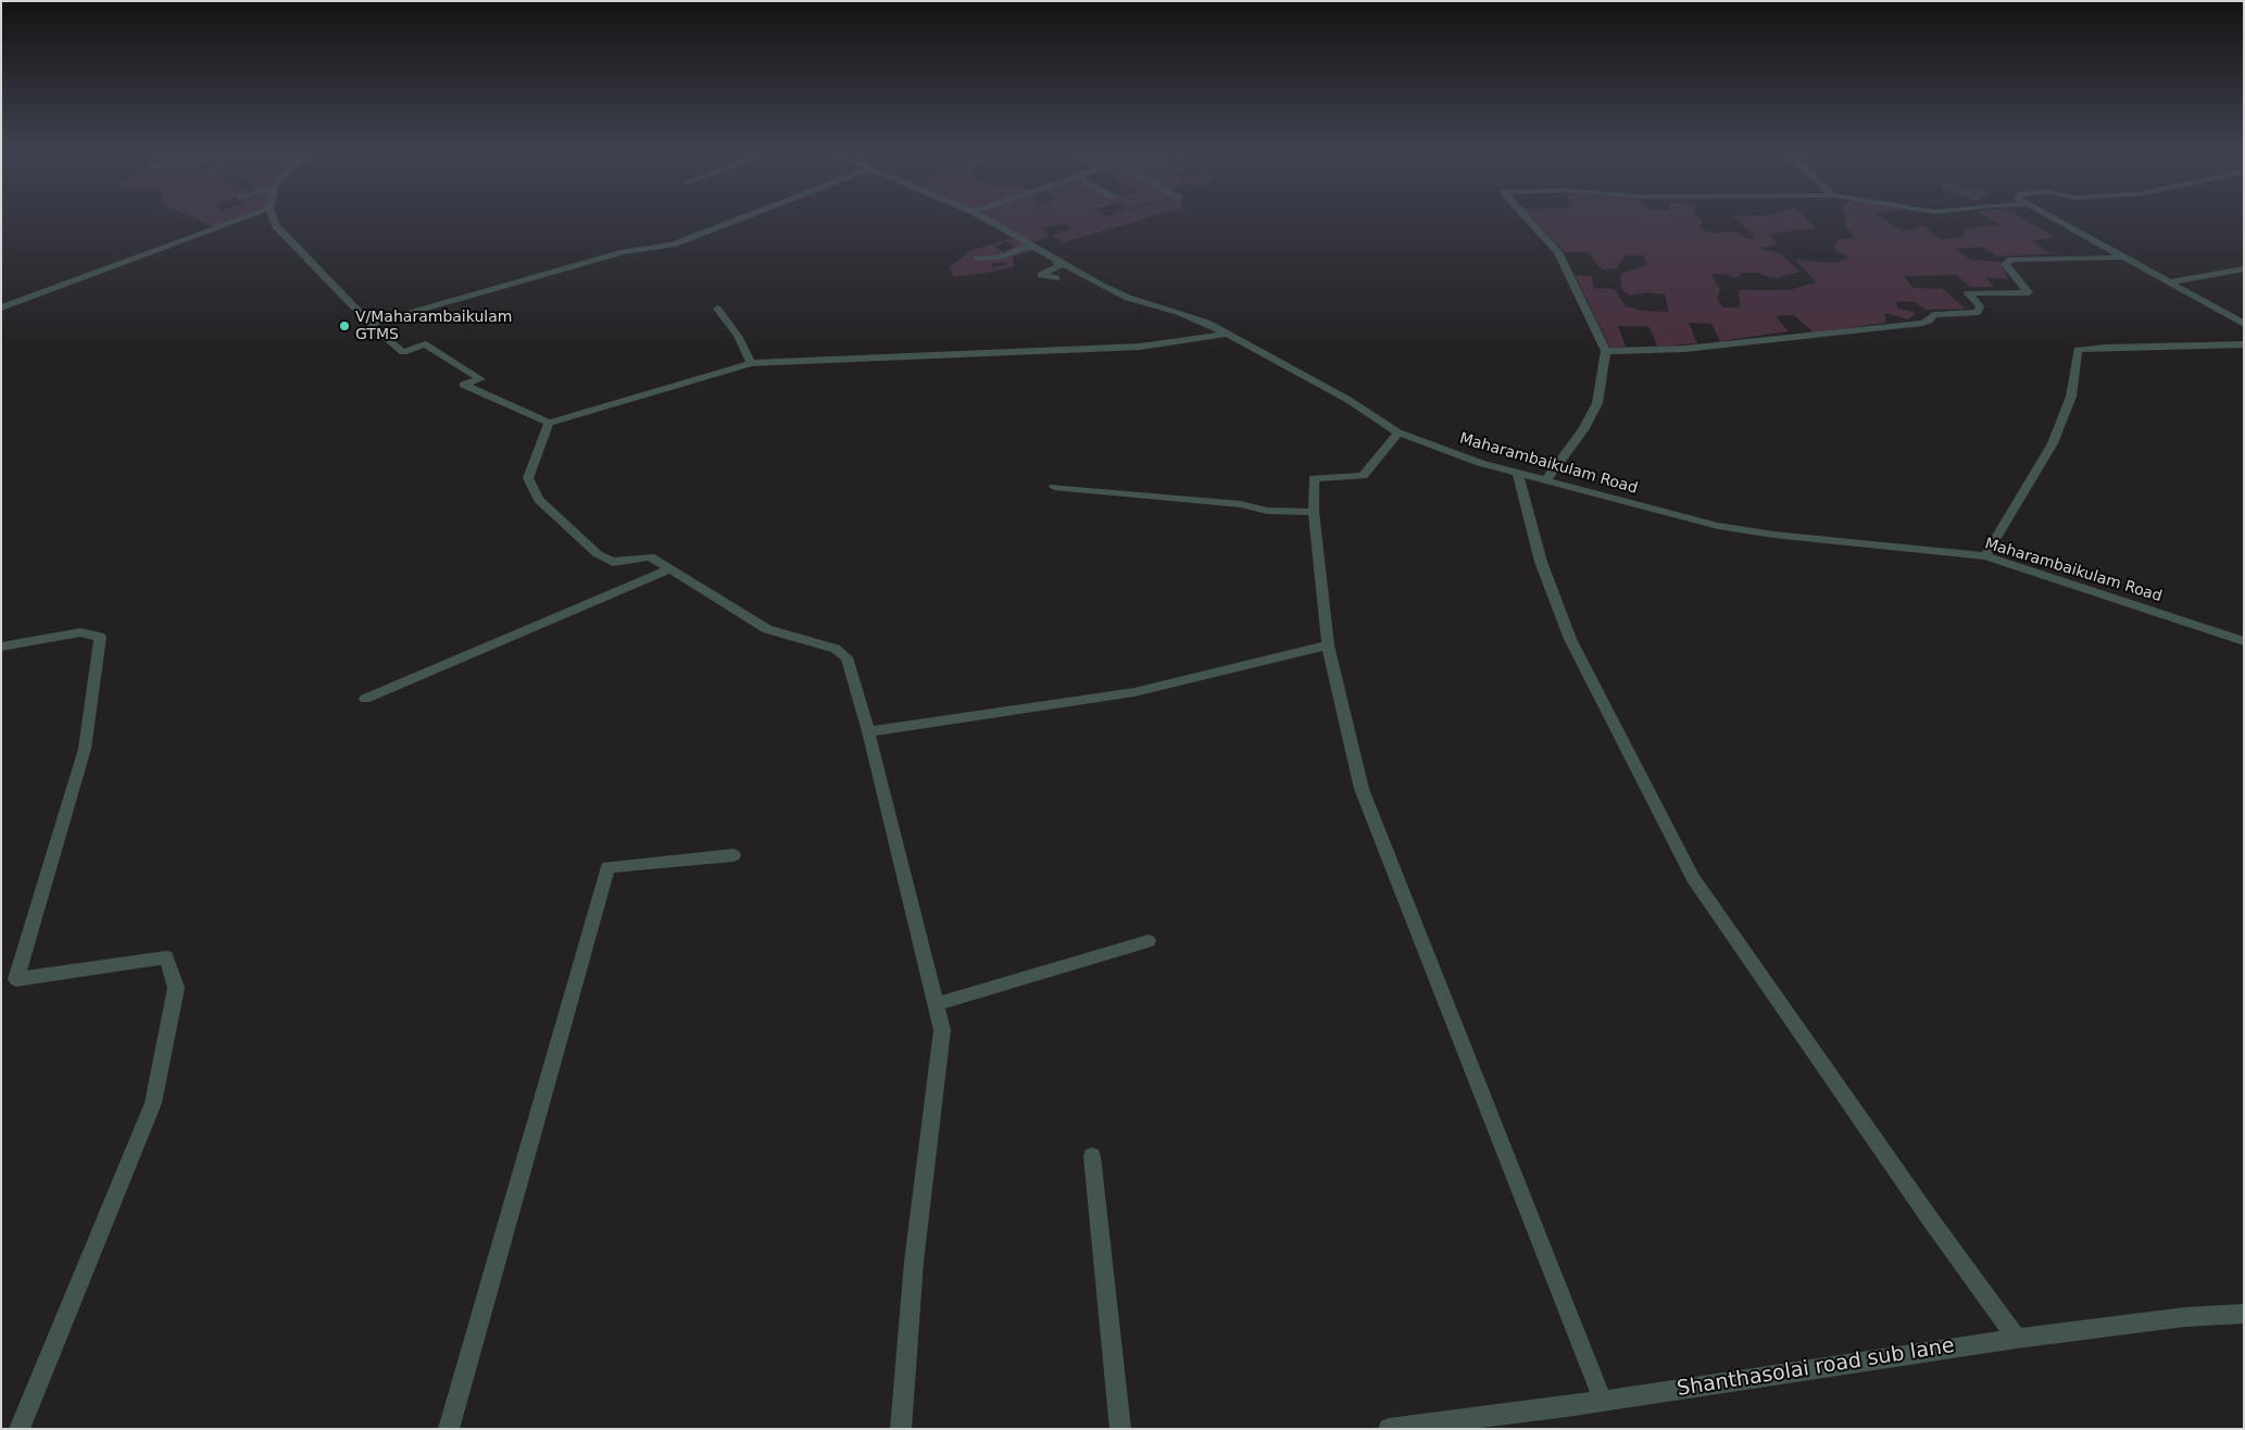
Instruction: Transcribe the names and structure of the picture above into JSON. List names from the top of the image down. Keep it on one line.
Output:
{"streets":{"street":["Maharambaikulam Road","Shanthasolai road sub lane"]},"places":["V/Maharambaikulam GTMS"]}
